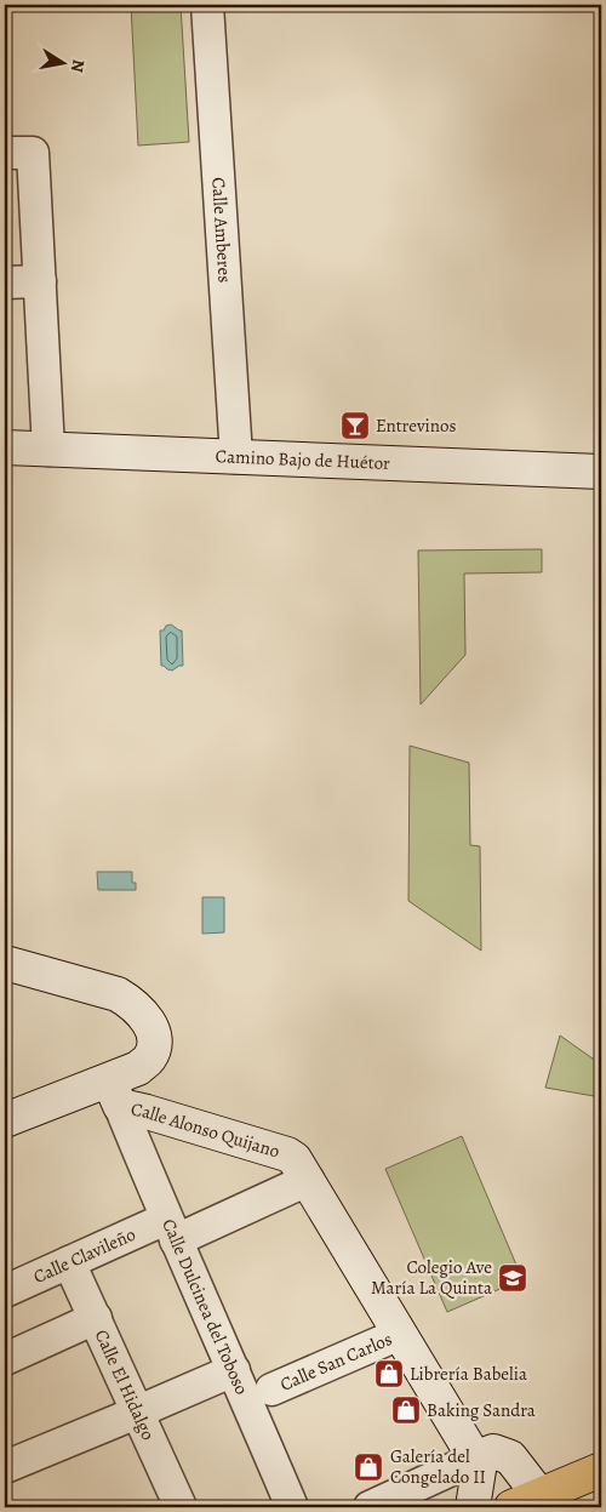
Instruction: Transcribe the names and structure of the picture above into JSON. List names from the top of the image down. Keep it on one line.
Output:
{"streets":{"street":["Calle Amberes","Camino Bajo de Huétor","Calle Alonso Quijano","Calle Clavileño","Calle Dulcinea del Toboso","Calle San Carlos","Calle El Hidalgo"]},"crossings":[["Calle Amberes","Camino Bajo de Huétor"],["Calle Alonso Quijano","Calle Clavileño"],["Calle Alonso Quijano","Calle Dulcinea del Toboso"],["Calle Alonso Quijano","Calle San Carlos"],["Calle Clavileño","Calle Dulcinea del Toboso"],["Calle Clavileño","Calle El Hidalgo"]],"places":{"bar":["Entrevinos"],"school or university":["Colegio Ave María La Quinta"],"shop":["Librería Babelia","Baking Sandra","Galería del Congelado II"]},"north":"right"}
